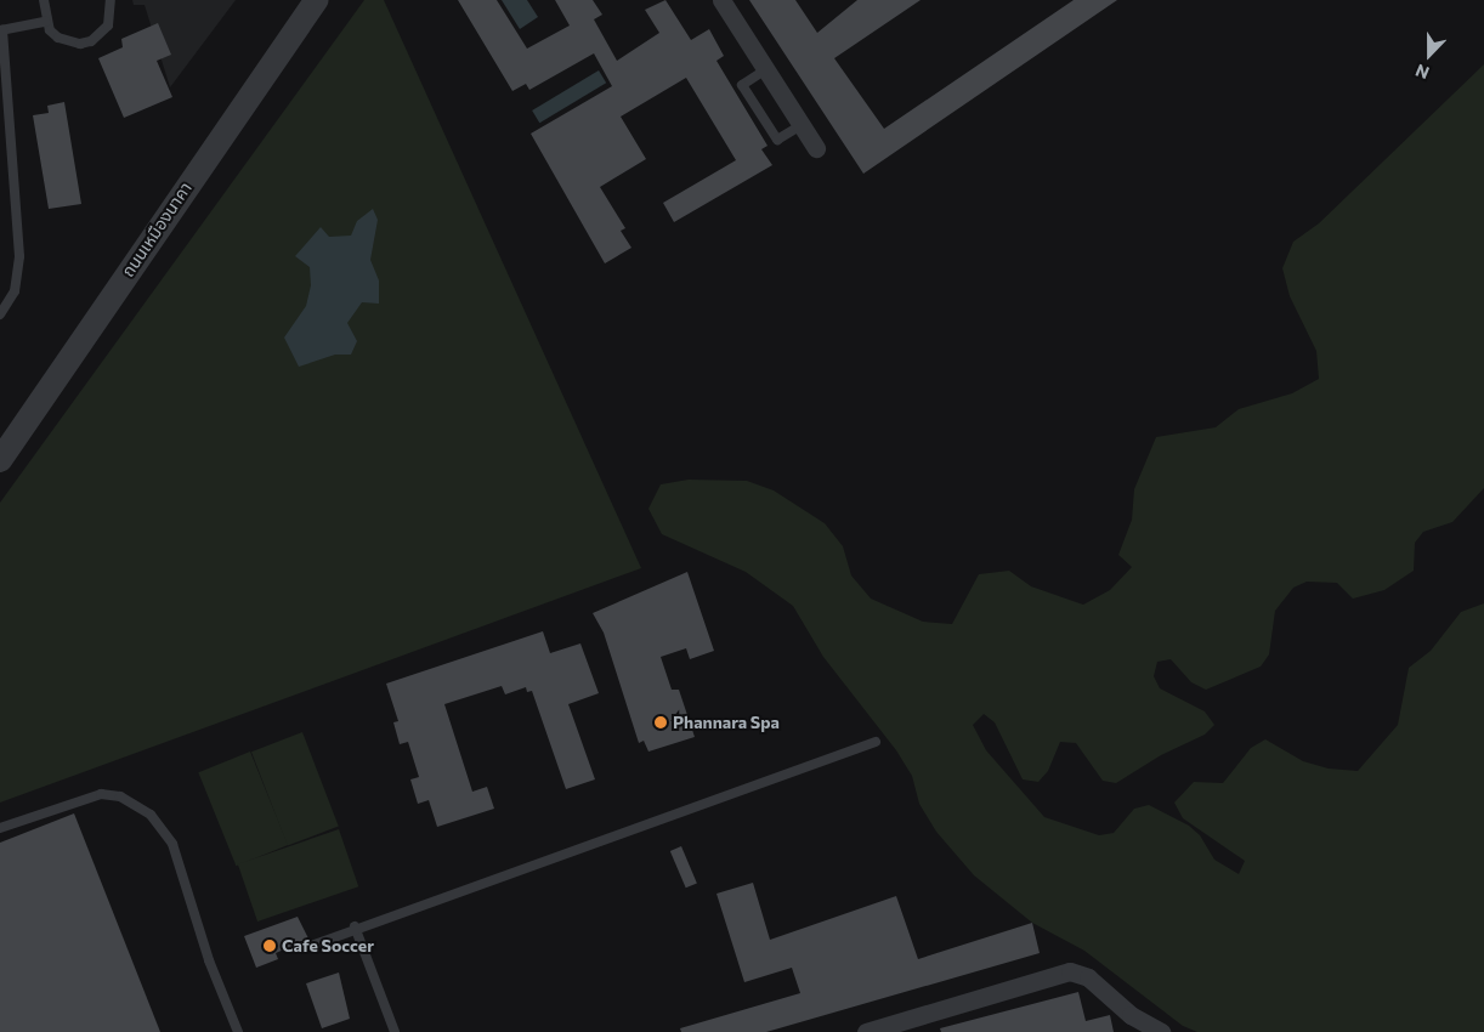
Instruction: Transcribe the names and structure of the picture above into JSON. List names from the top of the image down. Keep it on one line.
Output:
{"streets":{"street":["ถนนเหมืองนาคา"]},"places":["Phannara Spa","Cafe Soccer"],"north":"bottom"}
